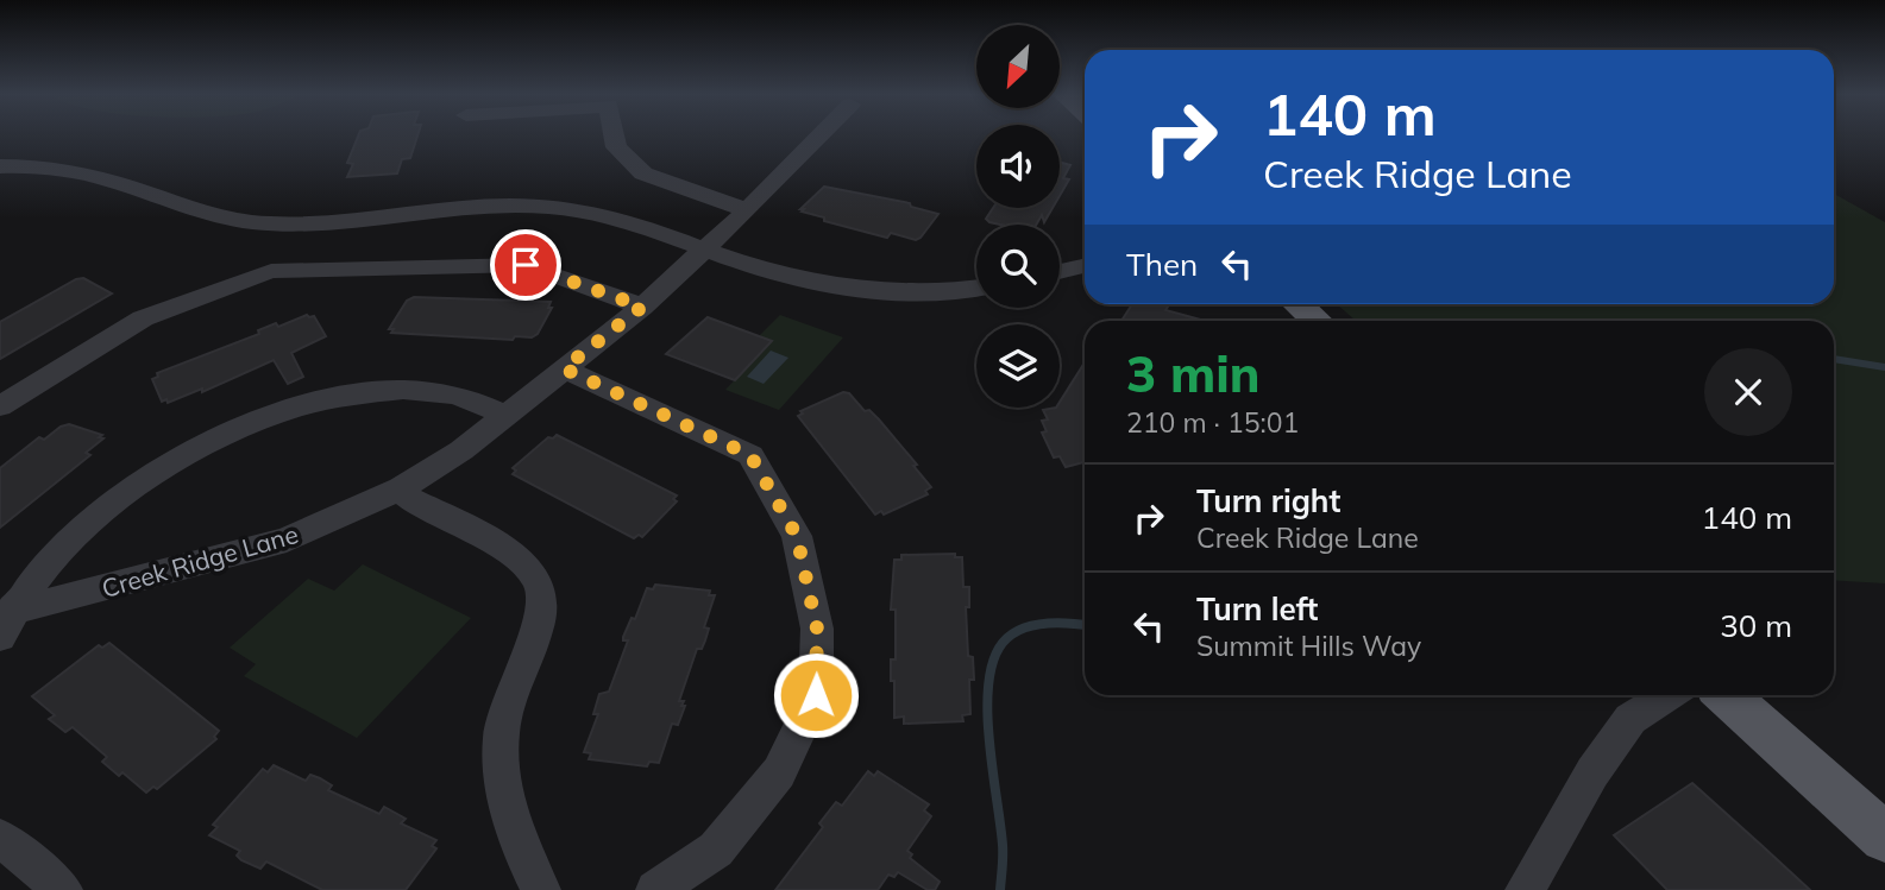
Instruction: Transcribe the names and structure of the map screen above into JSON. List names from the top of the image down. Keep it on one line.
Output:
{"streets":{"street":["Creek Ridge Lane"]},"north":"bottom left","page":{"turn":["140 m","Creek Ridge Lane"],"then":"Then","heading":["3 min","210 m · 15:01"],"list":[{"name":"Turn right","note":"Creek Ridge Lane","value":"140 m"},{"name":"Turn left","note":"Summit Hills Way","value":"30 m"}]}}
